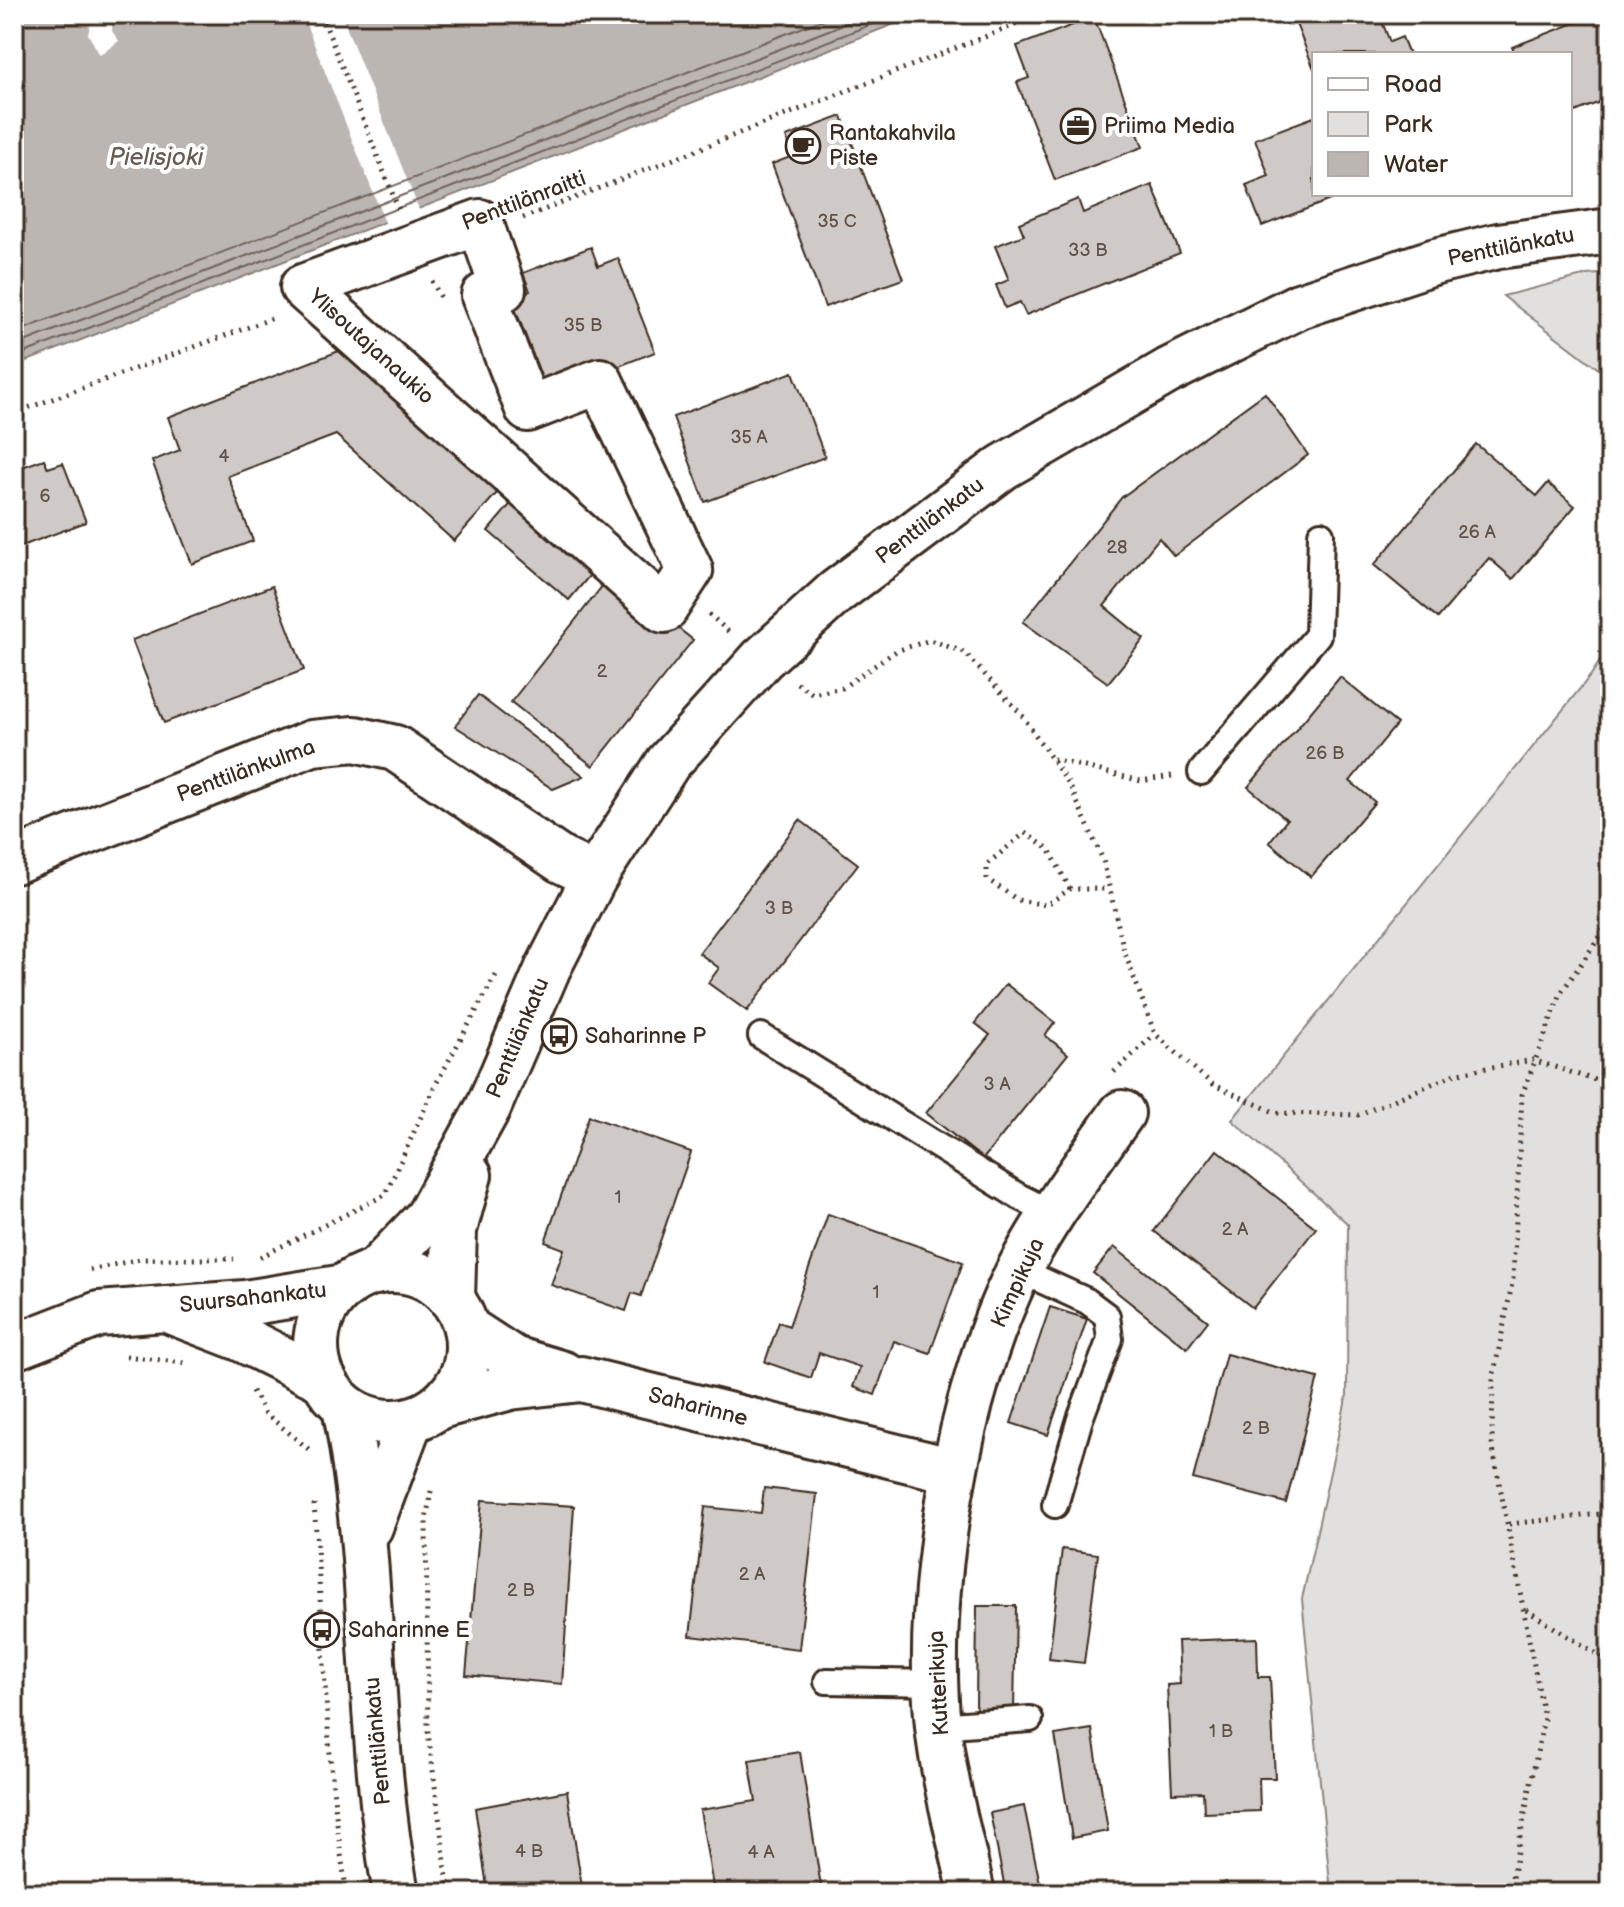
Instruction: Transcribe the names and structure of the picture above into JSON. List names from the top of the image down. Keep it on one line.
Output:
{"streets":{"street":["Penttilänkatu","Ylisoutajanaukio","Penttilänkulma","Kimpikuja","Suursahankatu","Saharinne","Kutterikuja"],"path":["Penttilänraitti"]},"crossings":[["Penttilänraitti","Ylisoutajanaukio"],["Penttilänkatu","Penttilänkulma"],["Penttilänkatu","Suursahankatu"],["Penttilänkatu","Saharinne"],["Kimpikuja","Saharinne"],["Kimpikuja","Kutterikuja"],["Suursahankatu","Saharinne"],["Saharinne","Kutterikuja"]],"water":["Pielisjoki"],"places":{"office":["Priima Media"],"cafe":["Rantakahvila Piste"],"bus stop":["Saharinne P","Saharinne E"]},"house_numbers":["35 C","33 B","35 B","35 A","4","6","26 A","28","2","26 B","3 B","3 A","1","2 A","1","2 B","2 A","2 B","1 B","4 B","4 A"],"legend":["Road","Park","Water"]}
